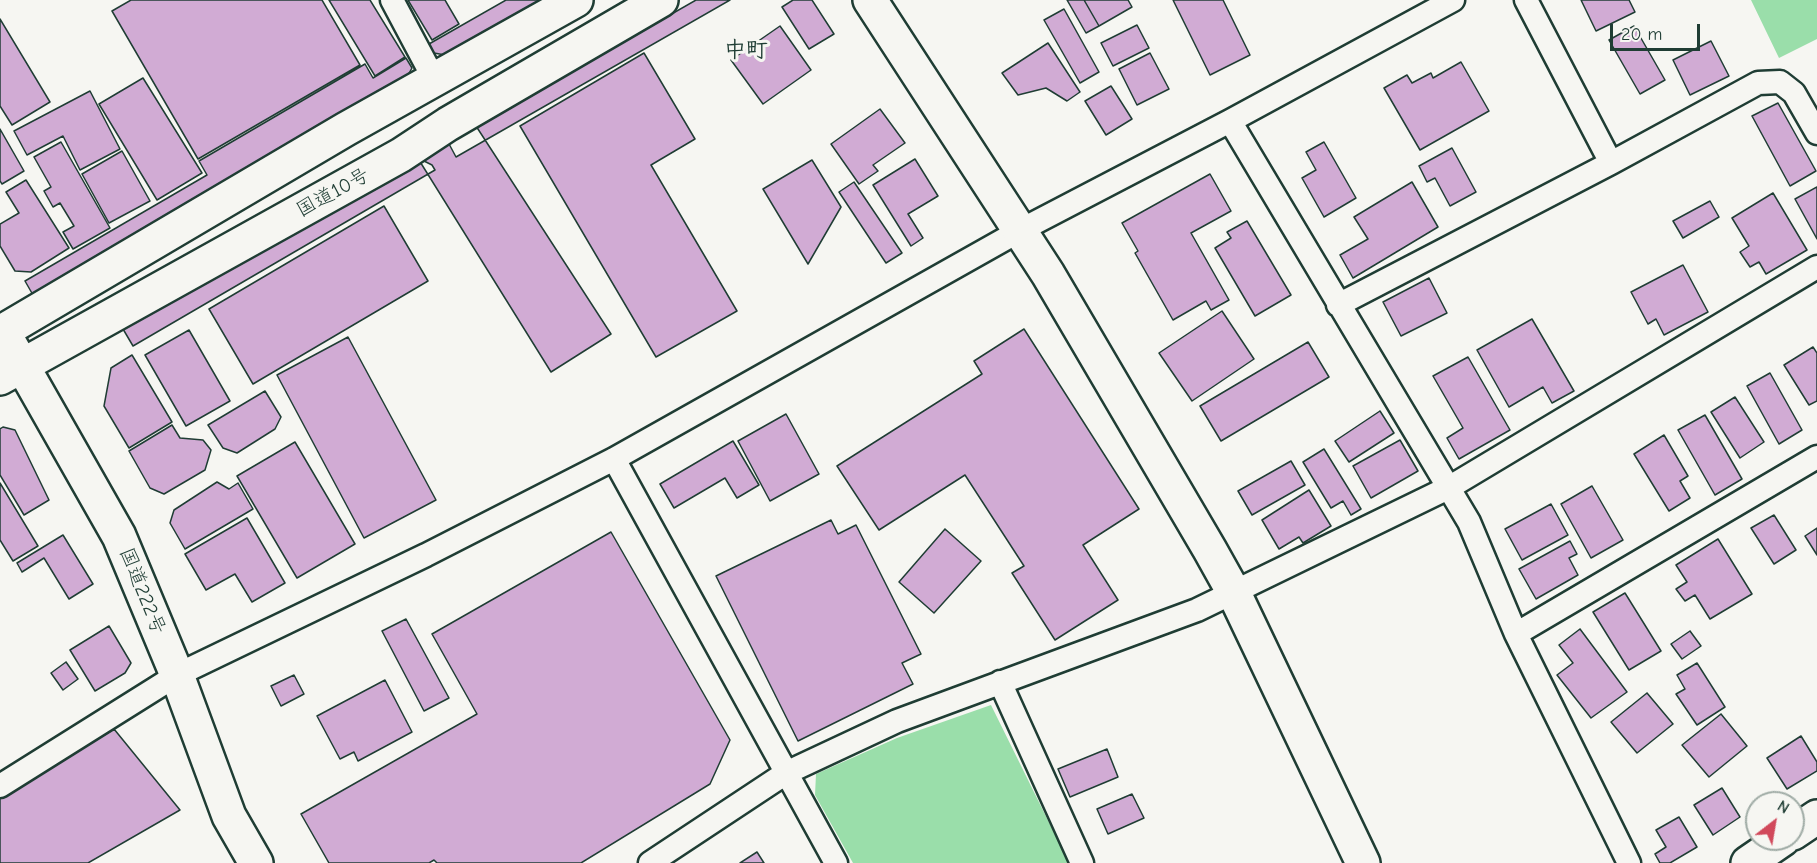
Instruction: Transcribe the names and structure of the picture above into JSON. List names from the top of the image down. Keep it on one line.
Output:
{"streets":{"main road":["国道10号","国道222号"]},"crossings":[["国道10号","国道222号"]],"districts":["中町"],"scale_bar":"20 m","north":"top right"}
